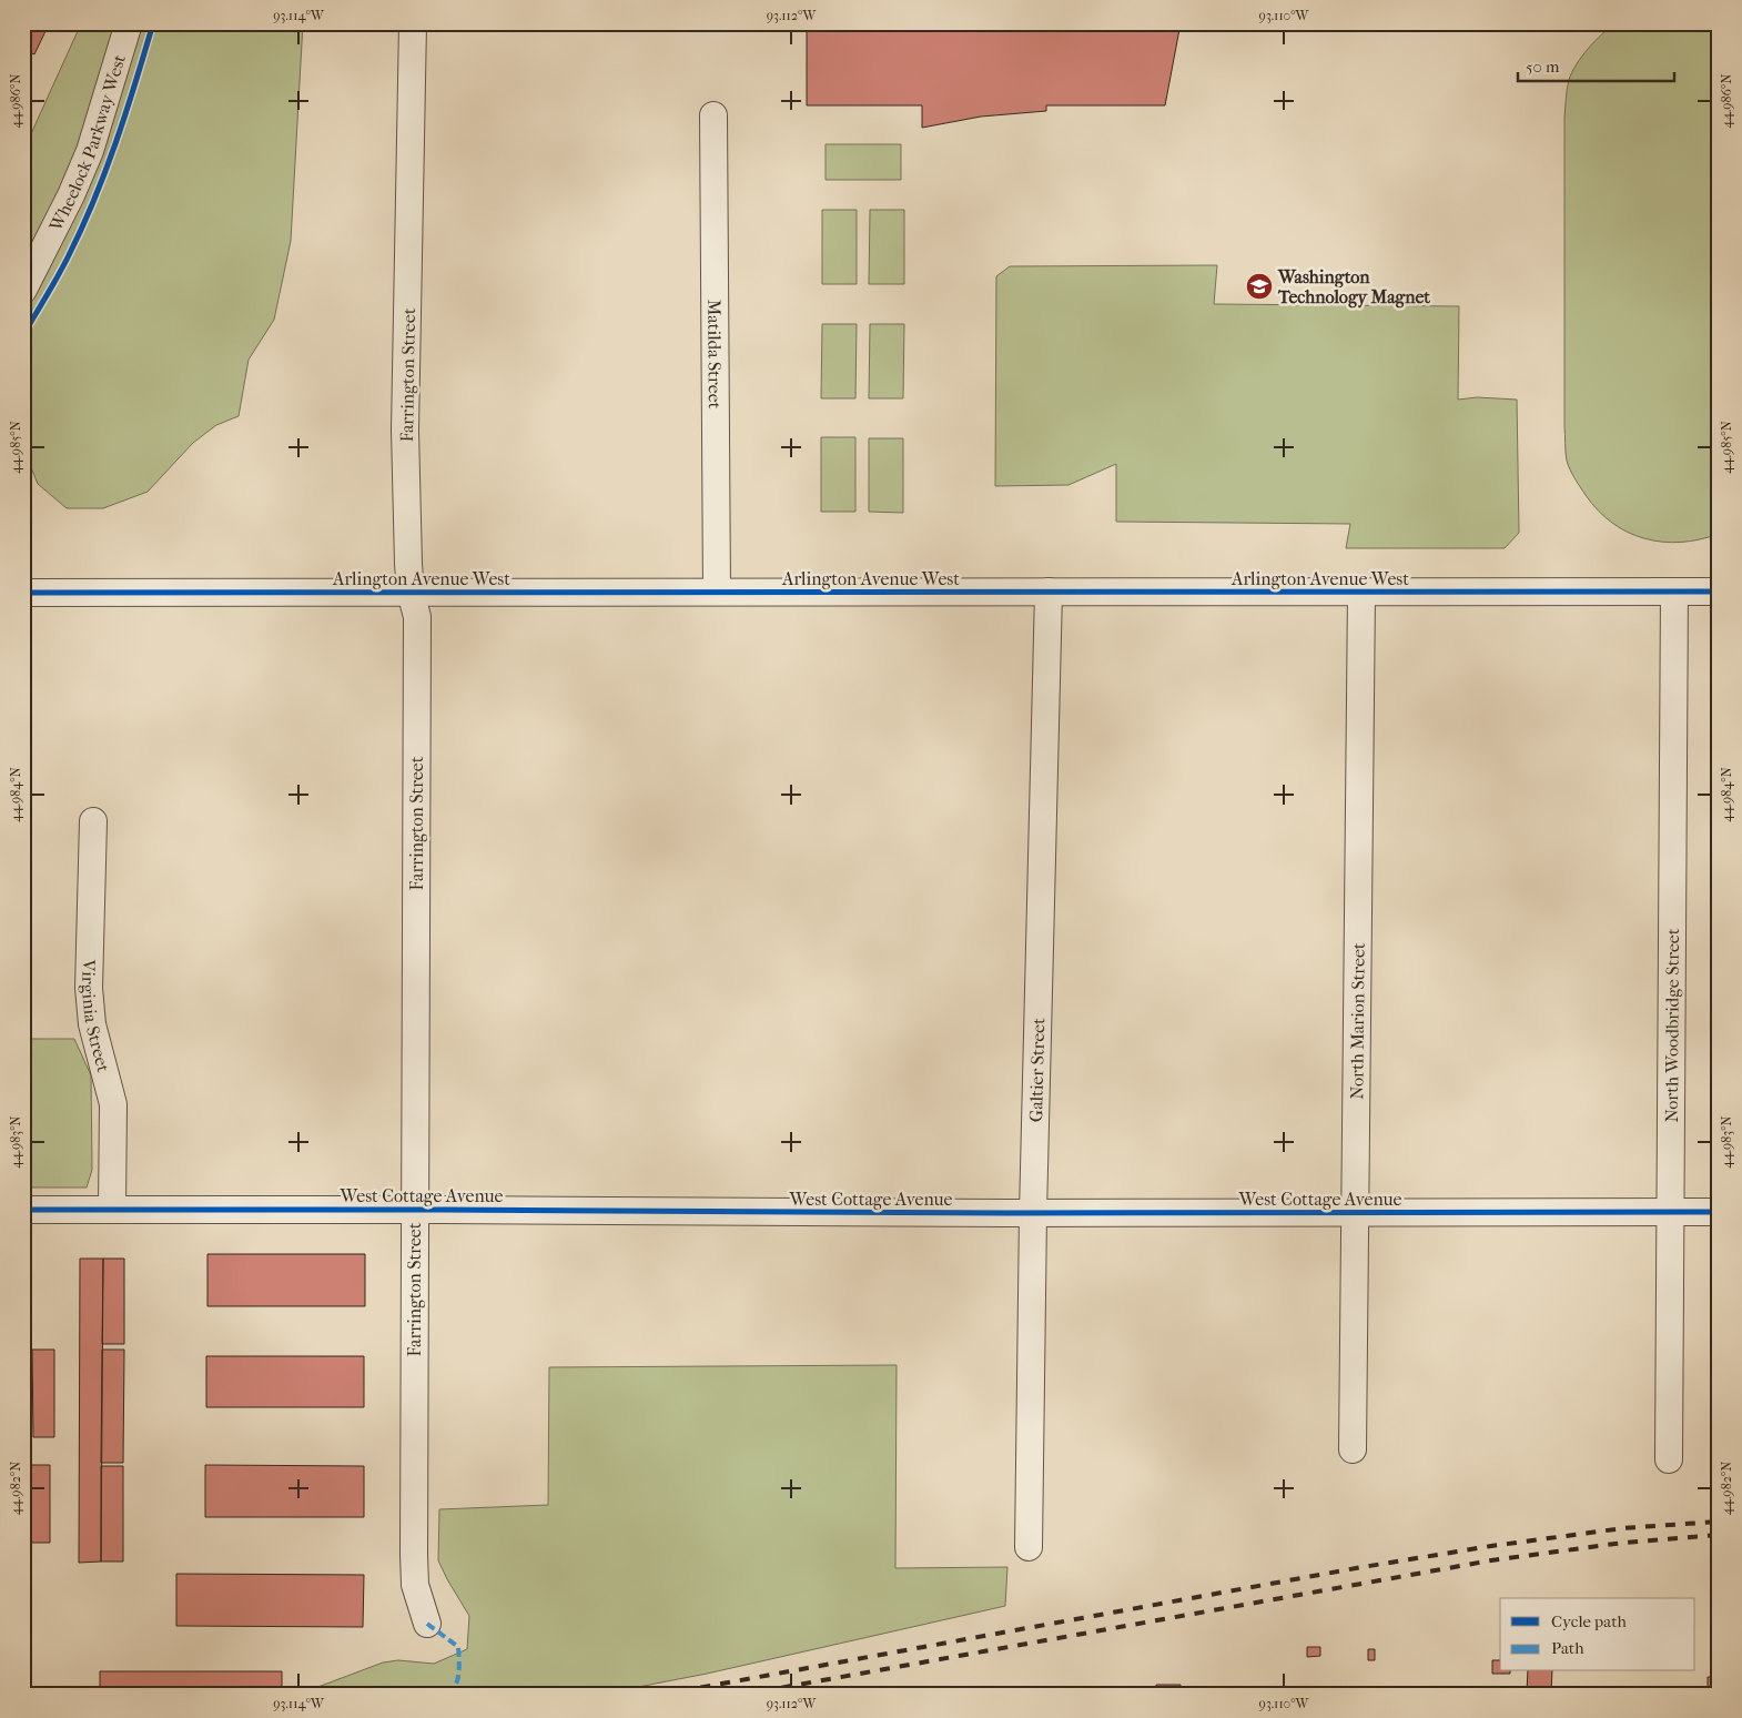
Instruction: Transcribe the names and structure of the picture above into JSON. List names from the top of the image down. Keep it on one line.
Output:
{"streets":{"street":["Wheelock Parkway West","Matilda Street","Farrington Street","Arlington Avenue West","Virginia Street","North Marion Street","North Woodbridge Street","Galtier Street","West Cottage Avenue"]},"crossings":[["Matilda Street","Arlington Avenue West"],["Farrington Street","Arlington Avenue West"],["Farrington Street","West Cottage Avenue"],["Arlington Avenue West","North Marion Street"],["Arlington Avenue West","North Woodbridge Street"],["Arlington Avenue West","Galtier Street"],["Virginia Street","West Cottage Avenue"],["North Marion Street","West Cottage Avenue"],["North Woodbridge Street","West Cottage Avenue"],["Galtier Street","West Cottage Avenue"]],"places":{"school or university":["Washington Technology Magnet"]},"legend":["Cycle path","Path"],"scale_bar":"50 m","coordinates":["93.114°W","93.112°W","93.110°W","44.986°N","44.985°N","44.984°N","44.983°N","44.982°N"]}
